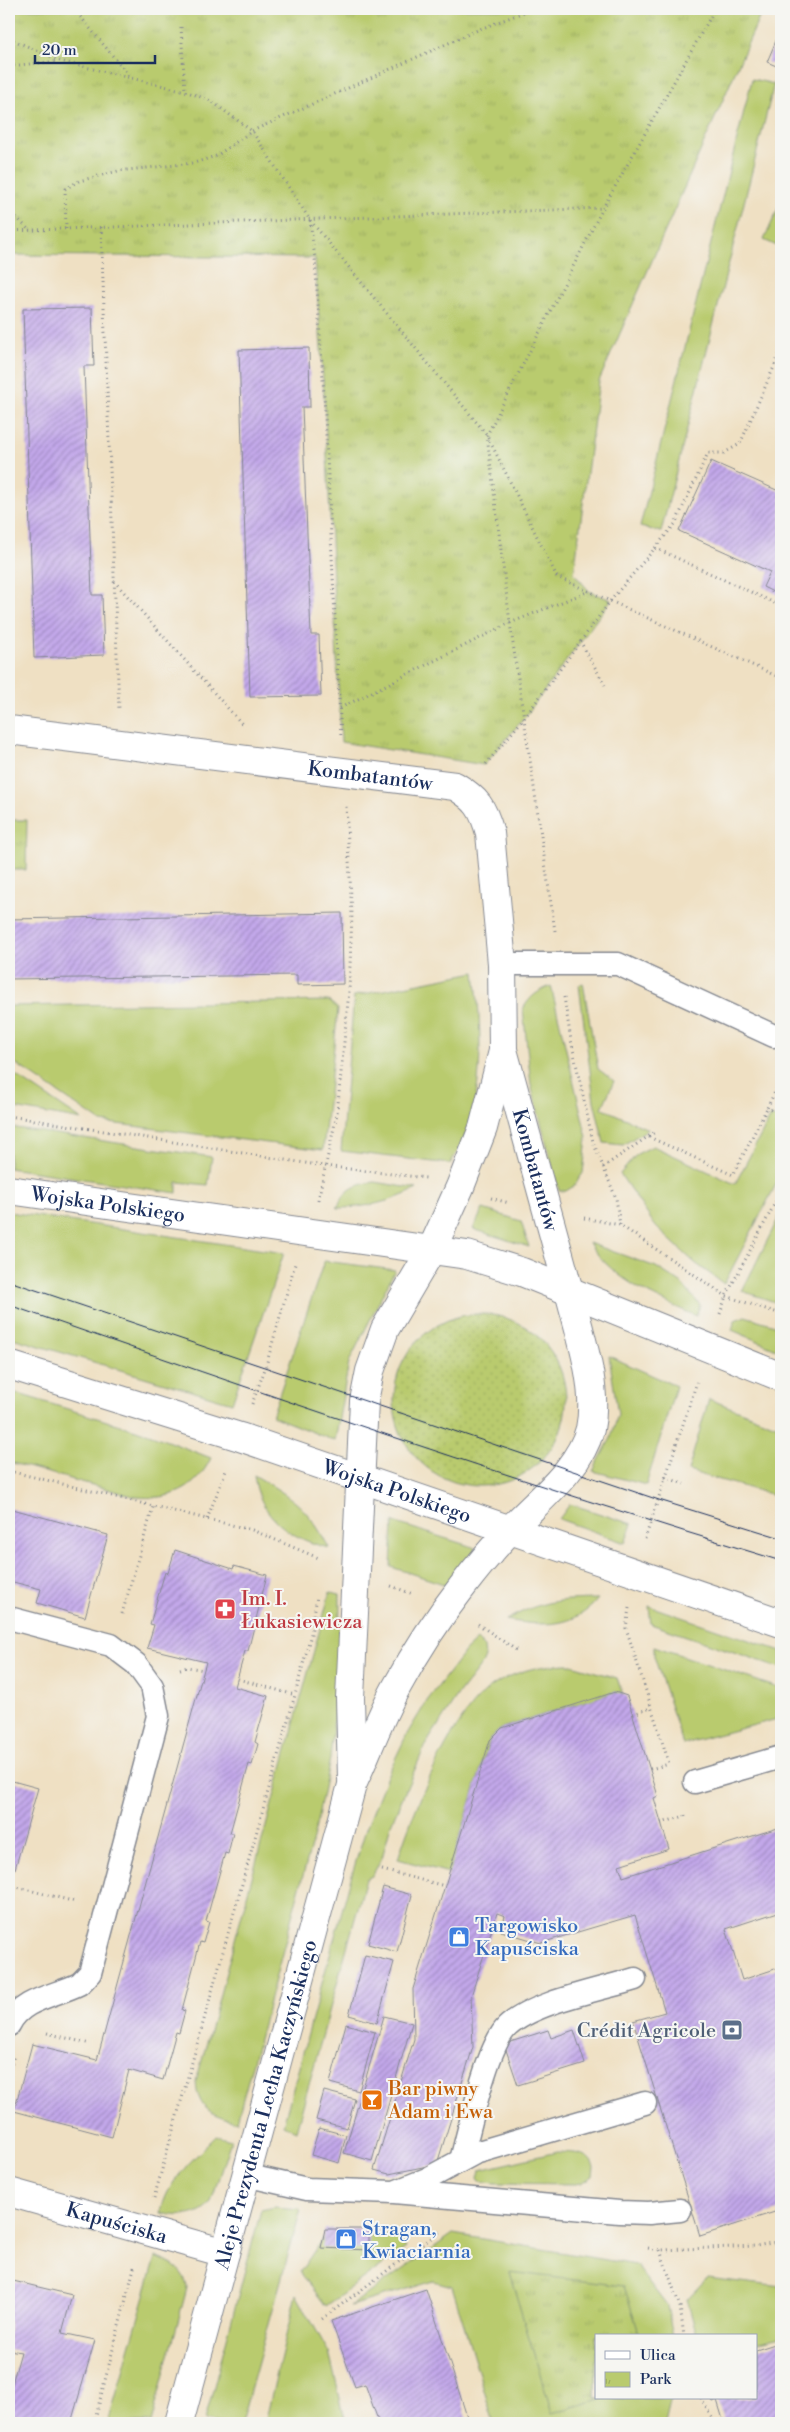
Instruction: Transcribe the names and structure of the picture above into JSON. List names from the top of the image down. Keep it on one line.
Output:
{"streets":{"street":["Kombatantów","Wojska Polskiego","Aleje Prezydenta Lecha Kaczyńskiego","Kapuściska"]},"crossings":[["Kombatantów","Wojska Polskiego"],["Kombatantów","Aleje Prezydenta Lecha Kaczyńskiego"],["Wojska Polskiego","Aleje Prezydenta Lecha Kaczyńskiego"],["Aleje Prezydenta Lecha Kaczyńskiego","Kapuściska"]],"places":{"pharmacy":["Im. I. Łukasiewicza"],"shop":["Targowisko Kapuściska","Stragan, Kwiaciarnia"],"bank":["Crédit Agricole"],"bar":["Bar piwny Adam i Ewa"]},"legend":["Ulica","Park"],"scale_bar":"20 m"}
